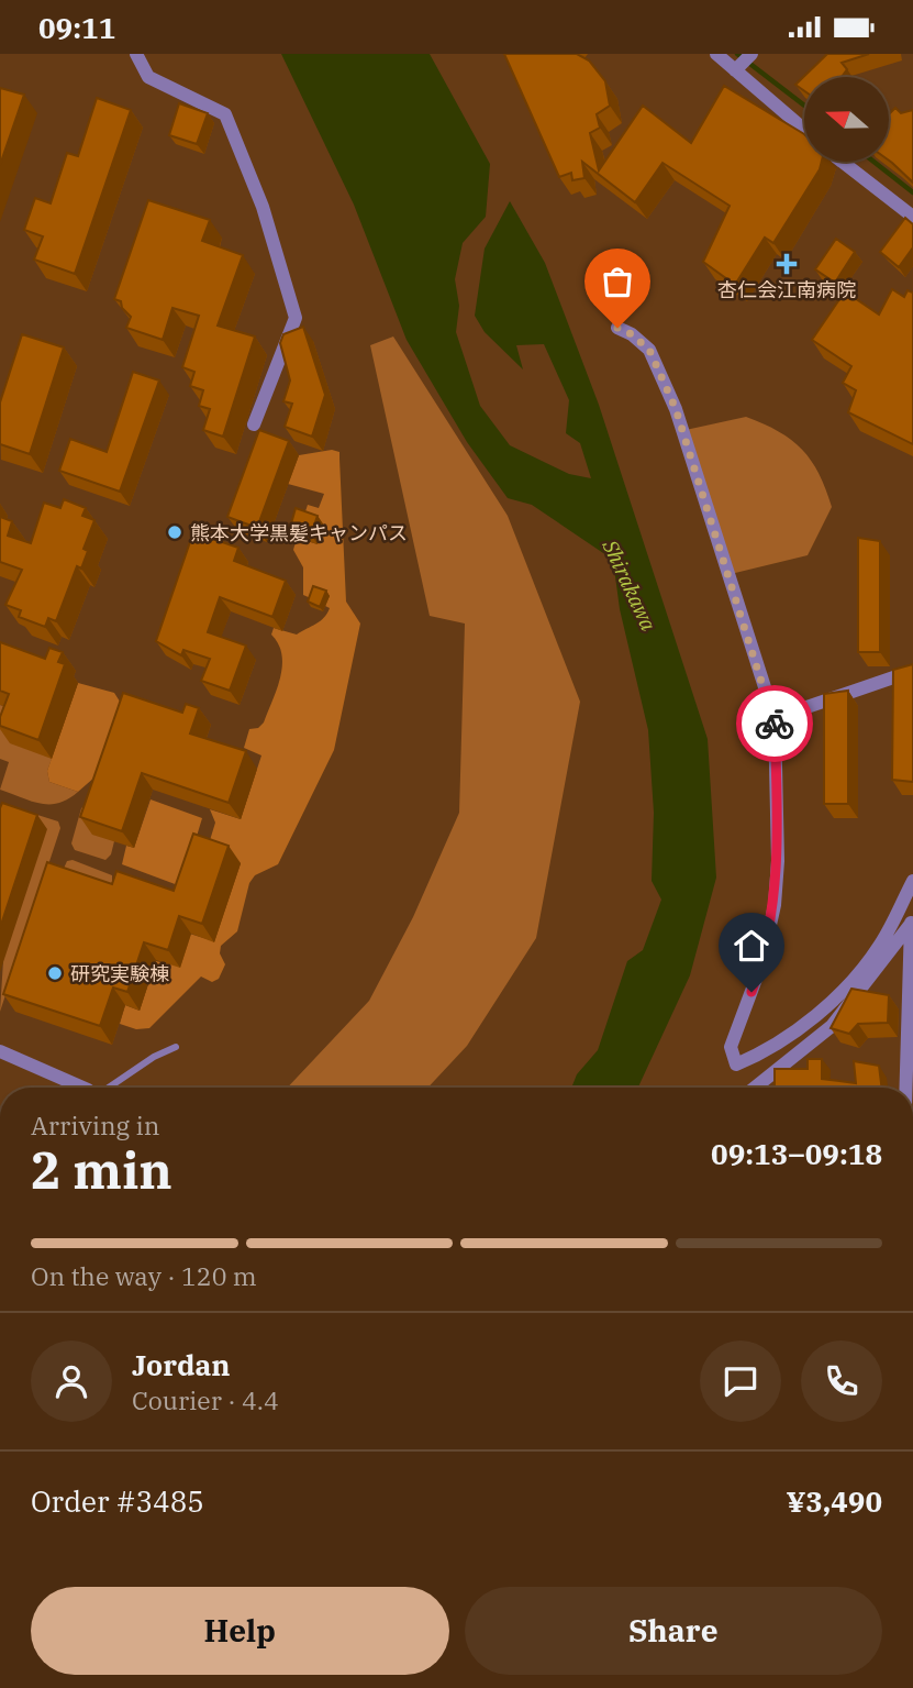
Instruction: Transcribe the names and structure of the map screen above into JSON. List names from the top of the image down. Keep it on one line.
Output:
{"water":["Shirakawa"],"places":{"health":["杏仁会江南病院"],"other":["熊本大学黒髪キャンパス","研究実験棟"]},"north":"left","page":{"status":"09:11","heading":["2 min","Arriving in","09:13–09:18"],"panel":["Jordan","Courier · 4.4","Order #3485","¥3,490"],"bar":"On the way · 120 m","buttons":["Help","Share"]}}
